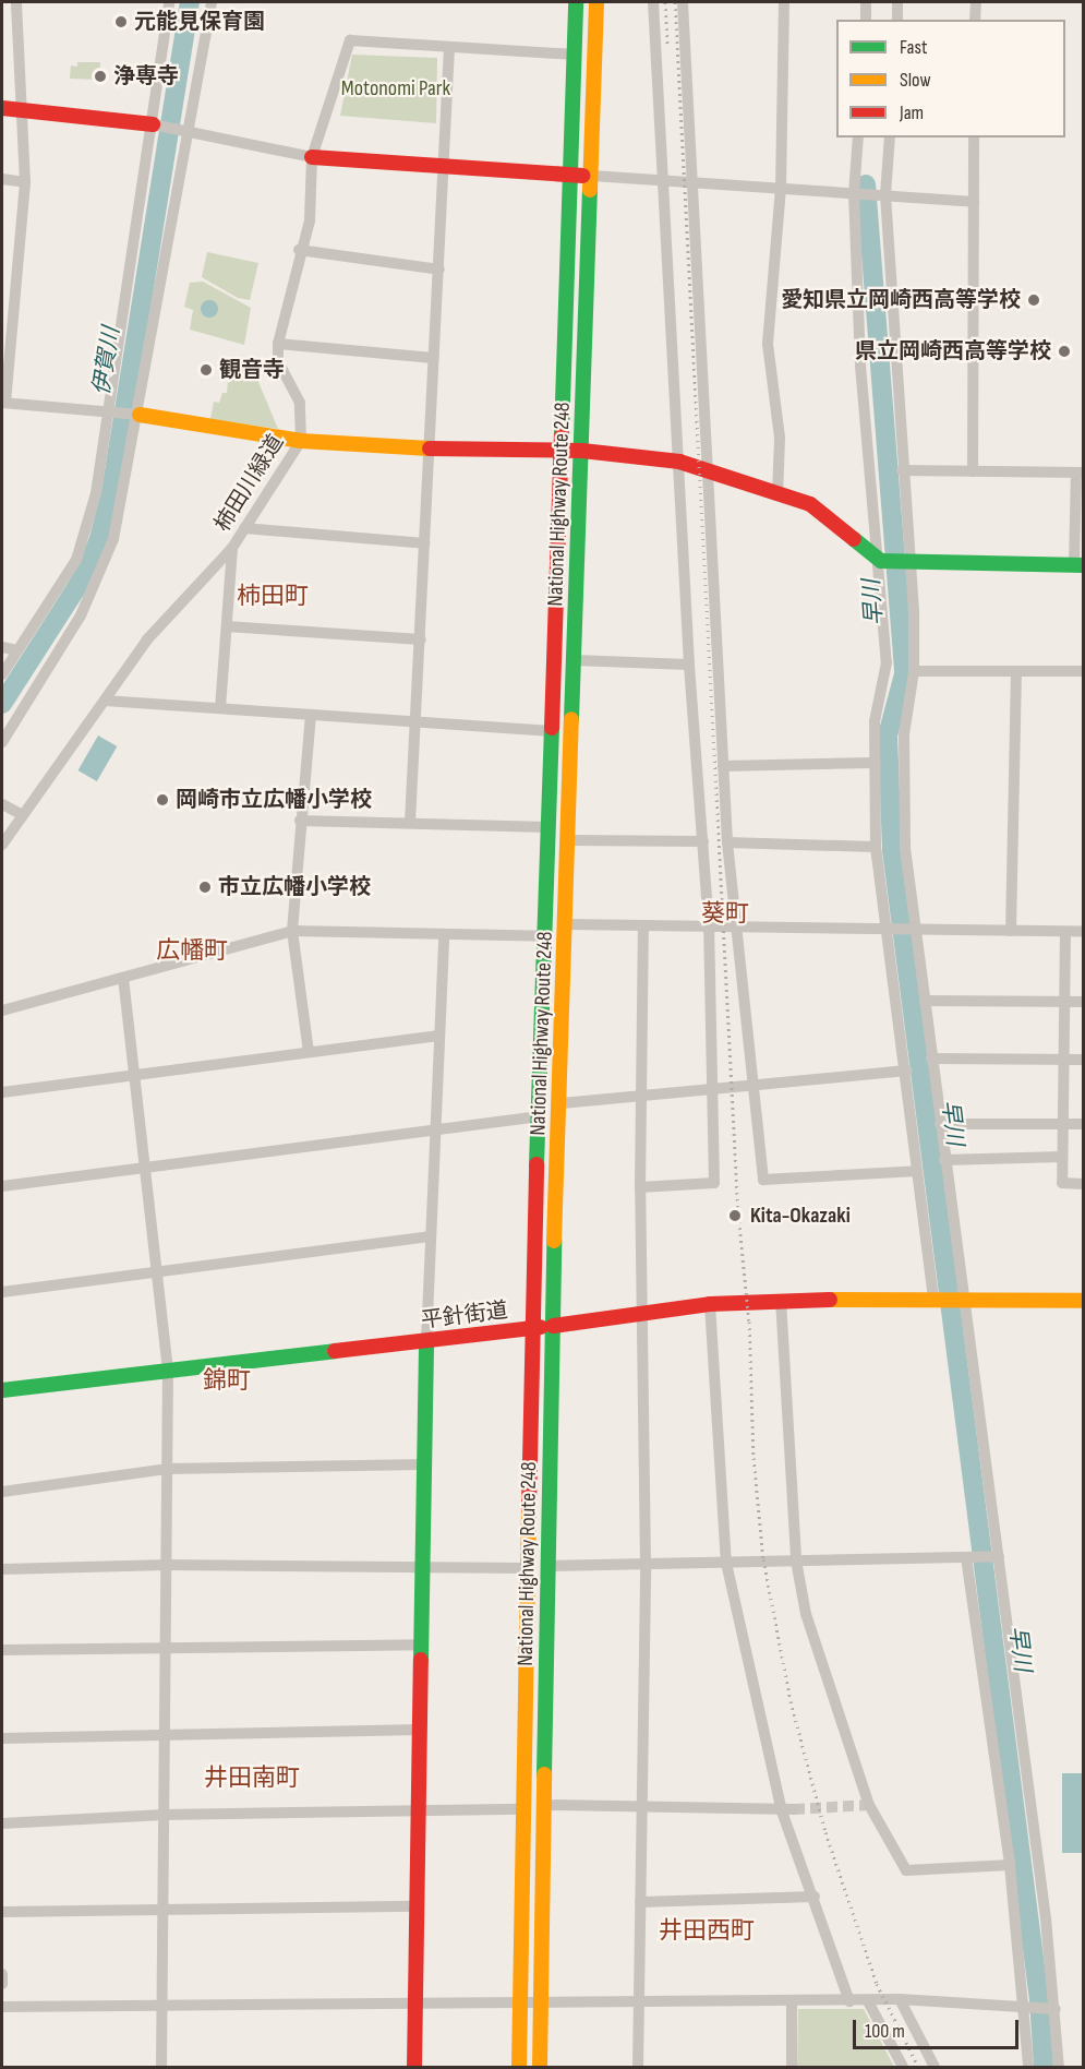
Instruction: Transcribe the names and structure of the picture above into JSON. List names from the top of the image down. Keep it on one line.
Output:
{"streets":{"main road":["National Highway Route 248","平針街道"],"street":["柿田川緑道"]},"crossings":[["National Highway Route 248","平針街道"]],"districts":["柿田町","葵町","広幡町","錦町","井田南町","井田西町"],"water":["伊賀川","早川"],"parks":["Motonomi Park"],"places":["元能見保育園","浄専寺","愛知県立岡崎西高等学校","県立岡崎西高等学校","観音寺","岡崎市立広幡小学校","市立広幡小学校","Kita-Okazaki"],"legend":["Fast","Slow","Jam"],"scale_bar":"100 m"}
